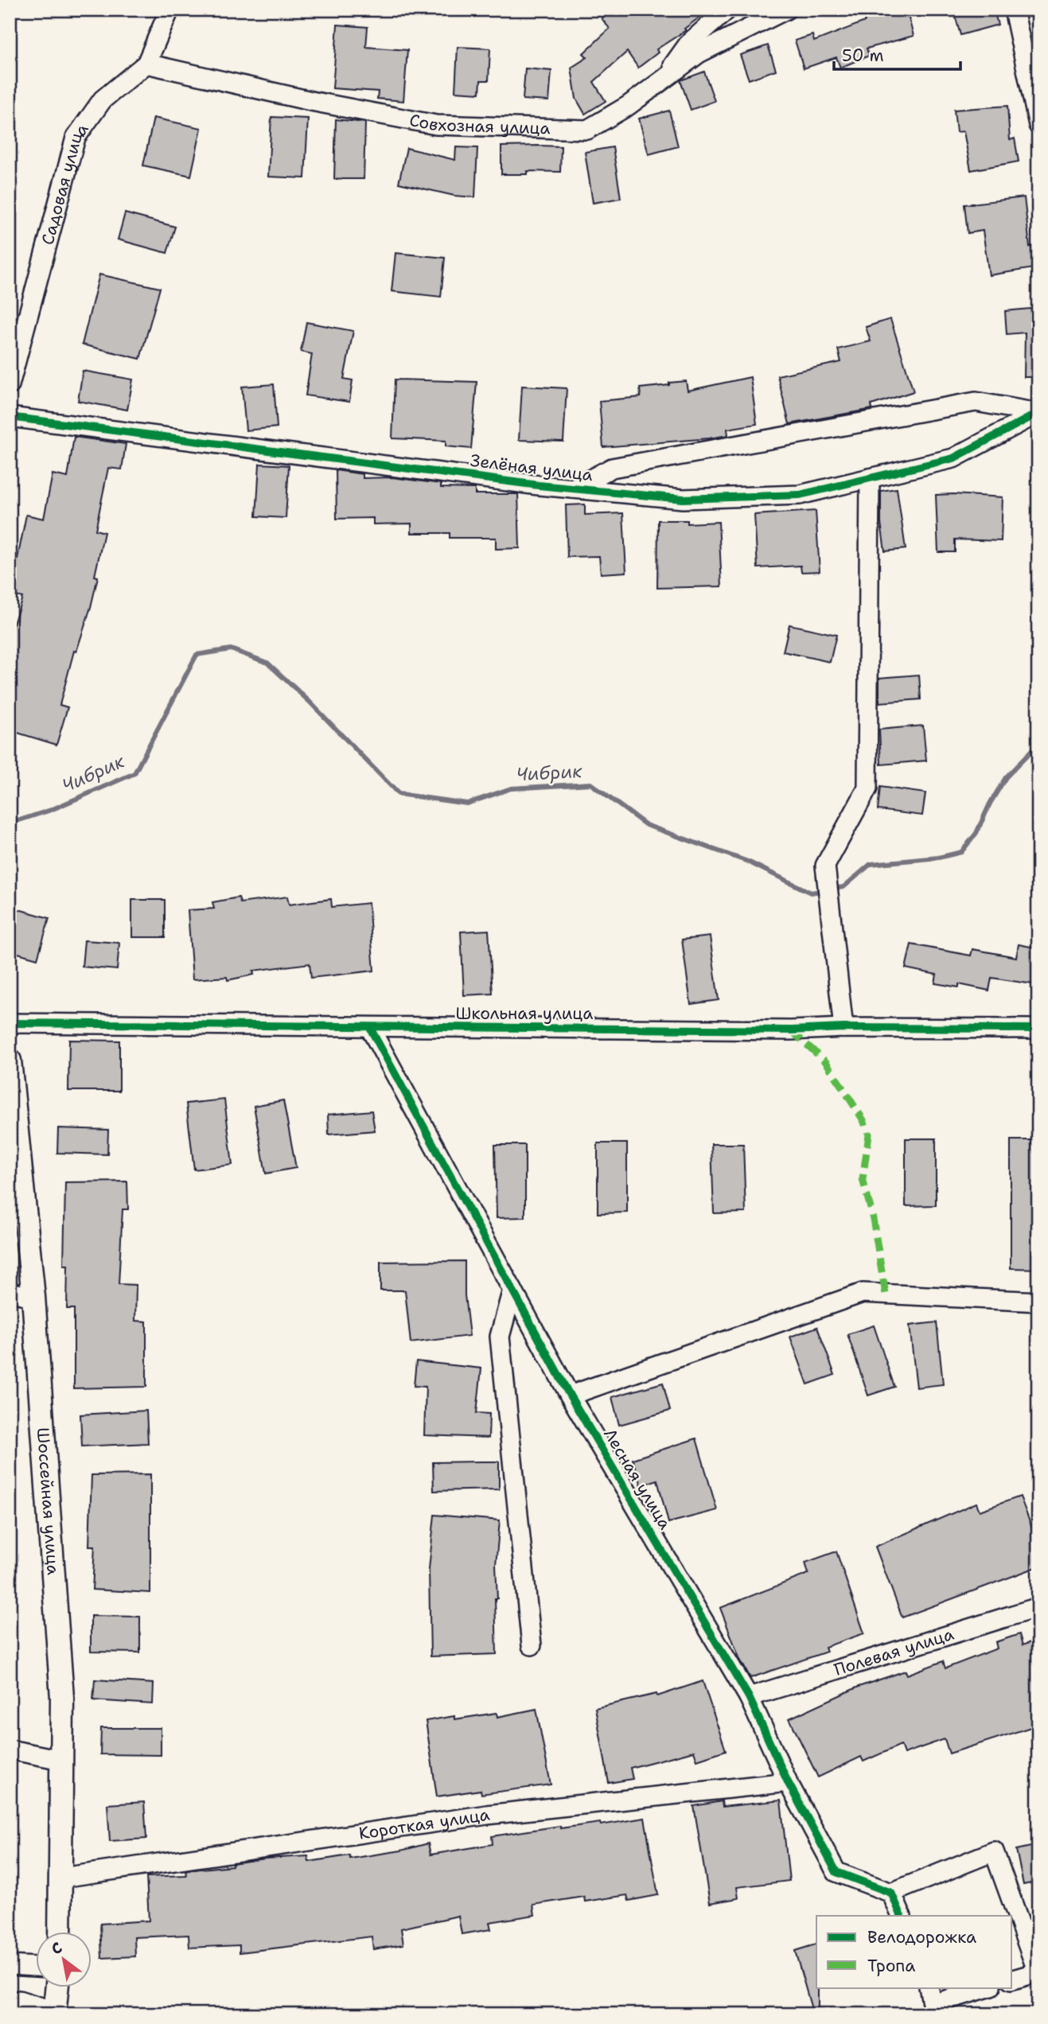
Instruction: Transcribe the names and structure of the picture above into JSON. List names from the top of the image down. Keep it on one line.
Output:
{"streets":{"main road":["Шоссейная улица"],"street":["Совхозная улица","Садовая улица","Зелёная улица","Школьная улица","Лесная улица","Полевая улица","Короткая улица"]},"crossings":[["Совхозная улица","Садовая улица"],["Школьная улица","Лесная улица"],["Лесная улица","Полевая улица"],["Лесная улица","Короткая улица"],["Шоссейная улица","Короткая улица"]],"water":["Чибрик"],"legend":["Велодорожка","Тропа"],"scale_bar":"50 m","north":"top left"}
